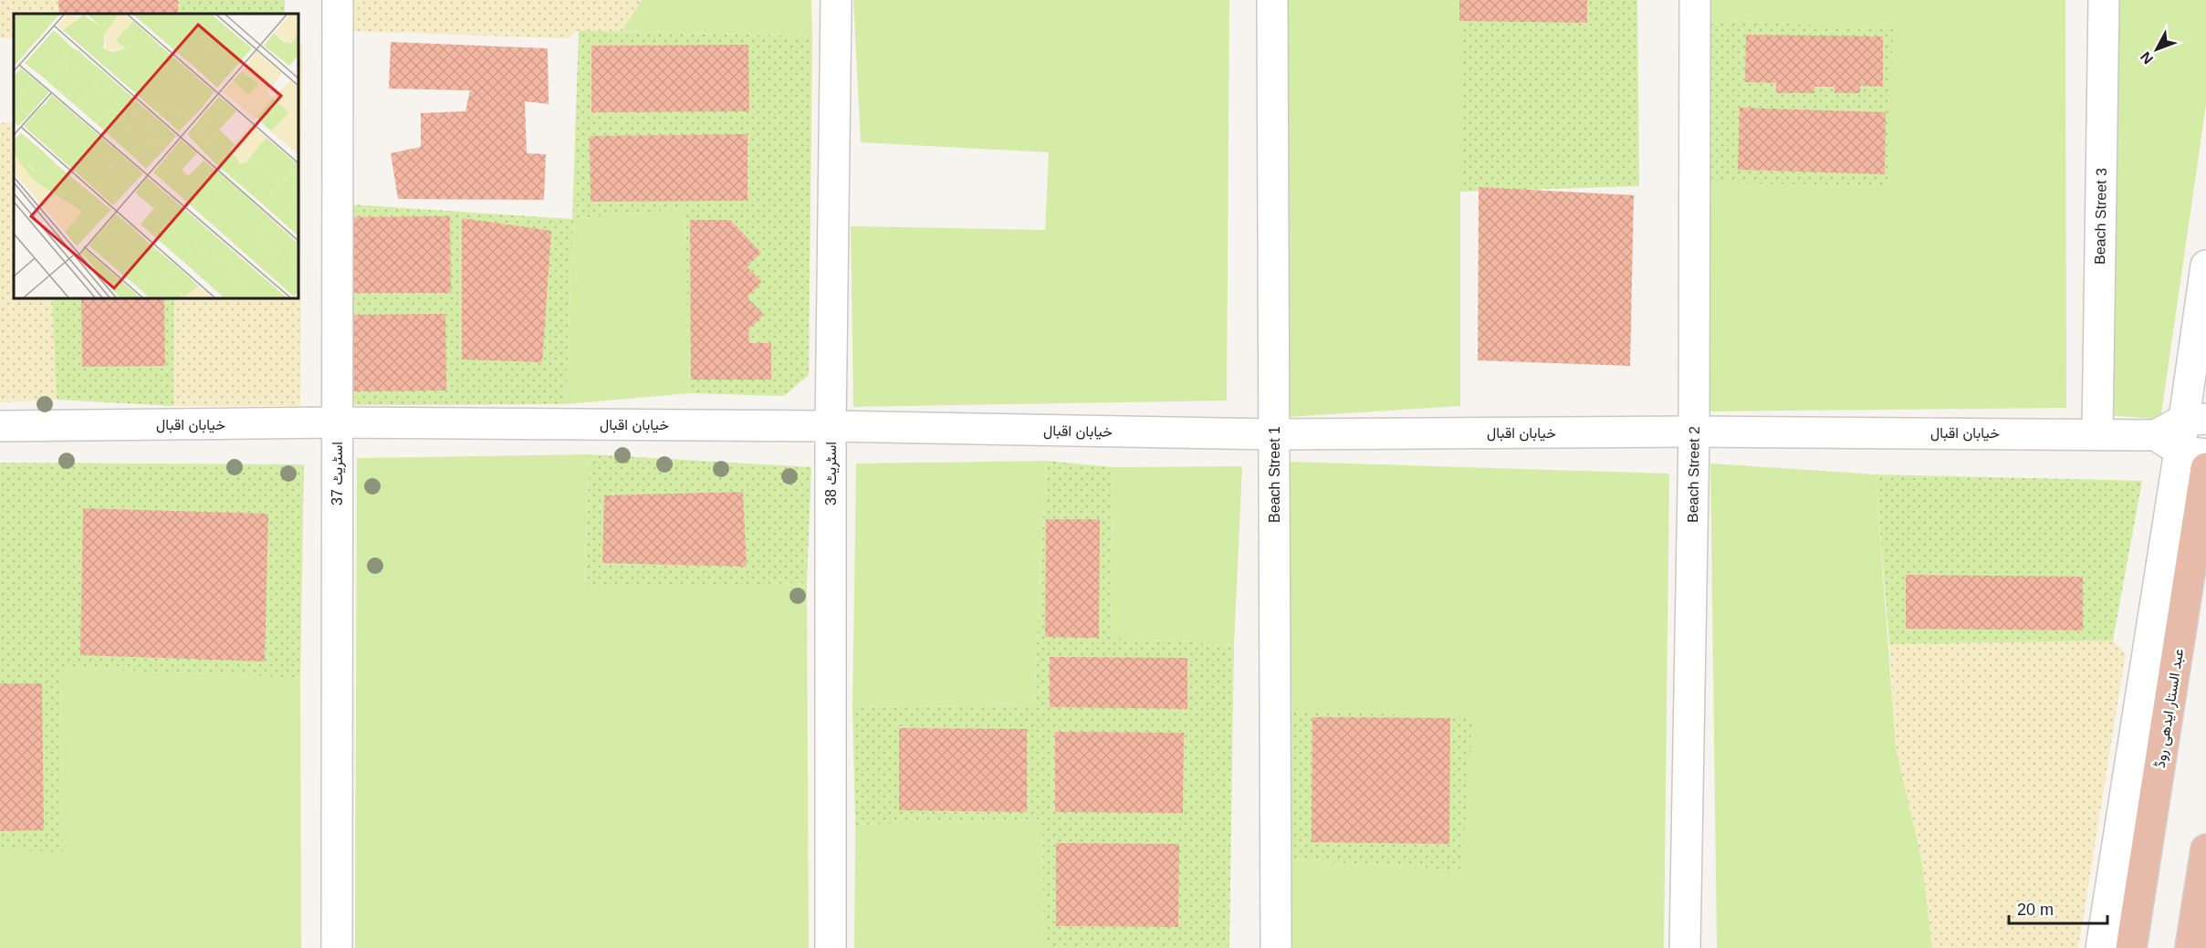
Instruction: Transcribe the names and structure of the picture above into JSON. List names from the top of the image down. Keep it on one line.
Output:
{"streets":{"main road":["عبد الستار ایدھی روڈ"],"street":["Beach Street 3","خیابان اقبال","اسٹریٹ 37","اسٹریٹ 38","Beach Street 1","Beach Street 2"]},"crossings":[["Beach Street 3","خیابان اقبال"],["خیابان اقبال","اسٹریٹ 37"],["خیابان اقبال","اسٹریٹ 38"],["خیابان اقبال","Beach Street 1"],["خیابان اقبال","Beach Street 2"]],"scale_bar":"20 m","north":"bottom left"}
